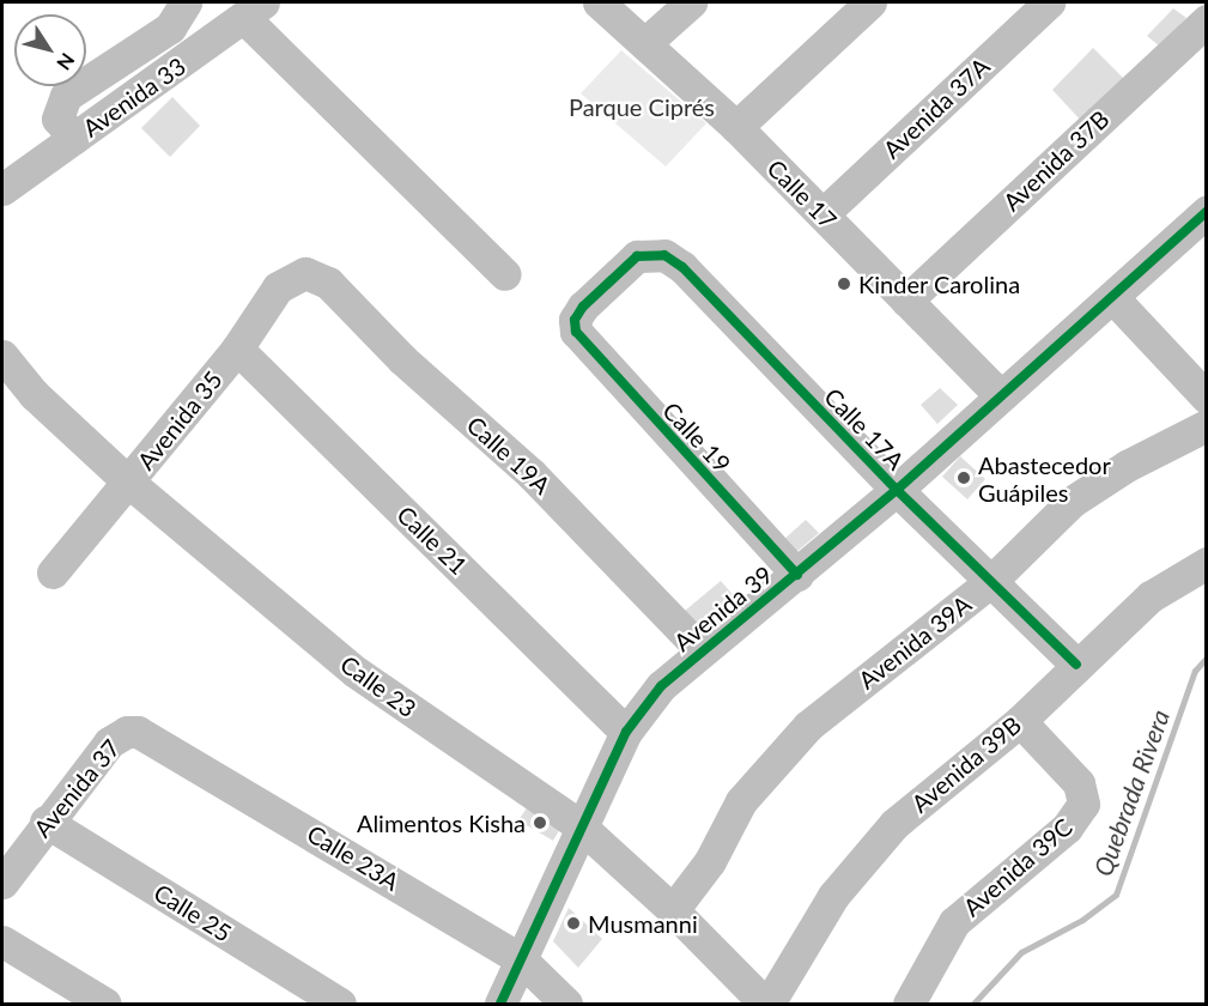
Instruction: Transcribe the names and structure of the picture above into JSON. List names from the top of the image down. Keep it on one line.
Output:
{"streets":{"street":["Avenida 33","Avenida 37A","Avenida 37B","Calle 17","Avenida 35","Calle 17A","Calle 19","Calle 19A","Calle 21","Avenida 39","Avenida 39A","Calle 23","Avenida 39B","Avenida 37","Calle 23A","Avenida 39C","Calle 25"]},"crossings":[["Avenida 37A","Calle 17"],["Avenida 37B","Calle 17"],["Calle 17","Avenida 39"],["Avenida 35","Calle 19A"],["Avenida 35","Calle 21"],["Avenida 35","Calle 23"],["Calle 17A","Calle 19"],["Calle 17A","Avenida 39"],["Calle 17A","Avenida 39A"],["Calle 17A","Avenida 39B"],["Calle 19","Avenida 39"],["Calle 19A","Avenida 39"],["Calle 21","Avenida 39"],["Avenida 39","Calle 23"],["Avenida 39","Calle 23A"],["Avenida 39A","Calle 23"],["Calle 23","Avenida 39B"],["Avenida 39B","Avenida 39C"],["Avenida 37","Calle 23A"],["Avenida 37","Calle 25"]],"water":["Quebrada Rivera"],"parks":["Parque Ciprés"],"places":["Kinder Carolina","Abastecedor Guápiles","Alimentos Kisha","Musmanni"],"north":"bottom right"}
